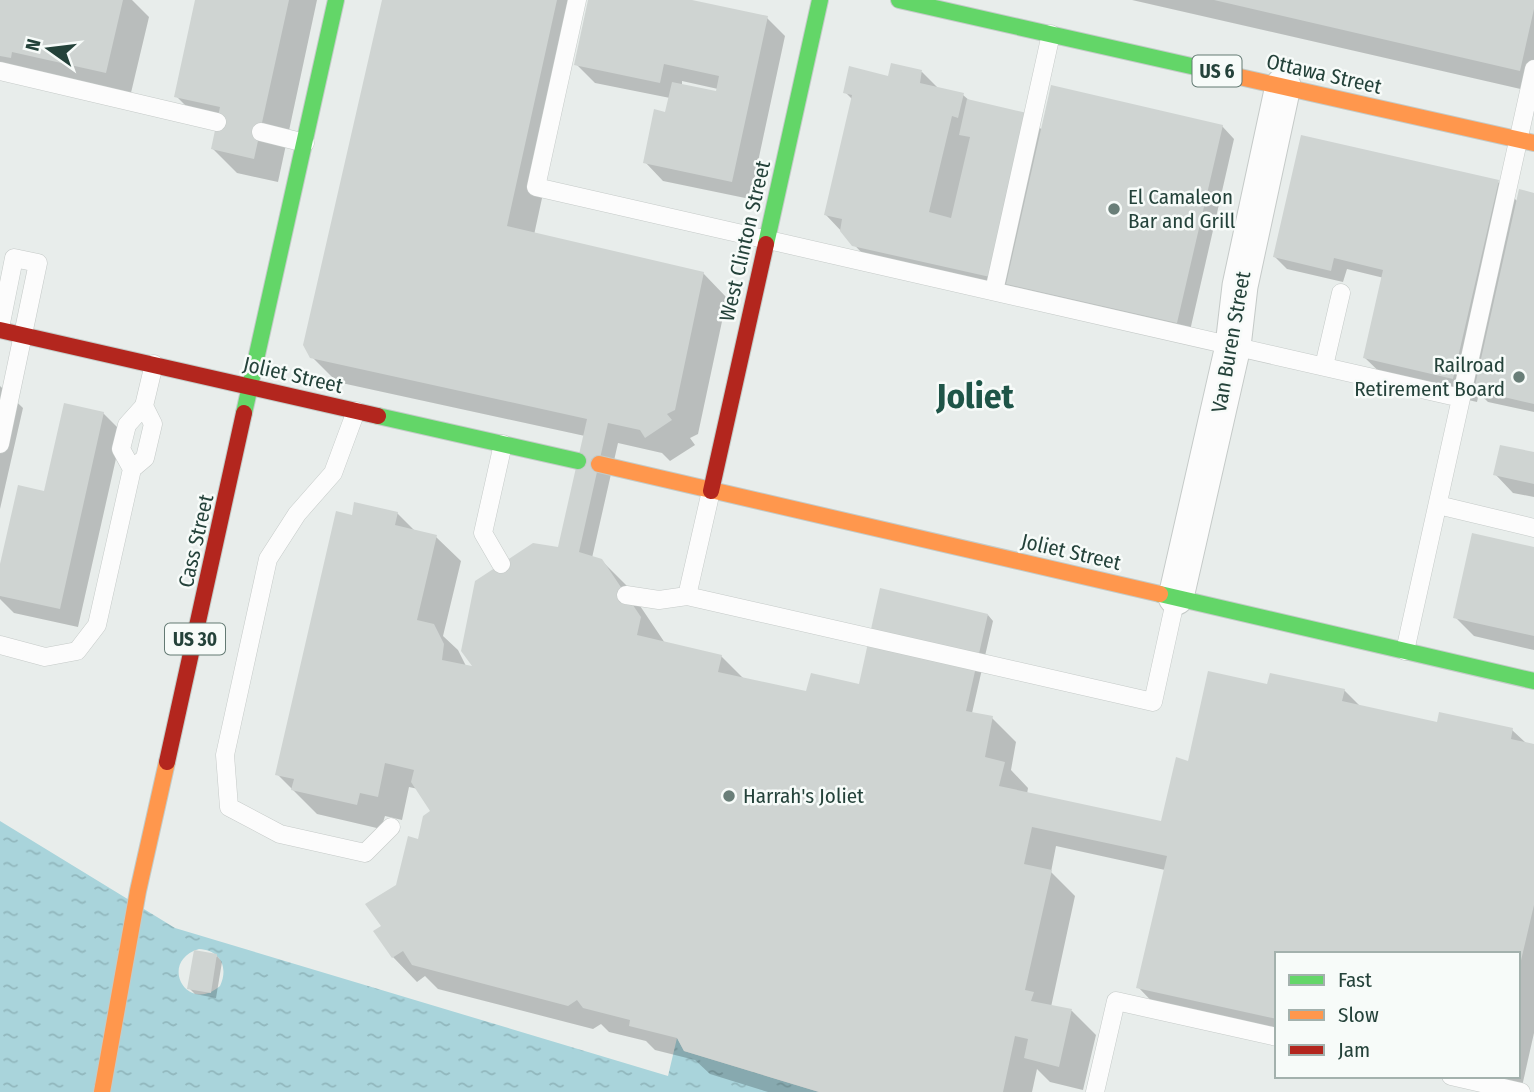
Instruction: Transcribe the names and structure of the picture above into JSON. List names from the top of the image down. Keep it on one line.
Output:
{"streets":{"street":["US 6","Ottawa Street","West Clinton Street","Van Buren Street","Joliet Street","Cass Street","US 30"]},"crossings":[["Ottawa Street","Van Buren Street"],["West Clinton Street","Joliet Street"],["Van Buren Street","Joliet Street"],["Joliet Street","Cass Street"]],"districts":["Joliet"],"places":["El Camaleon Bar and Grill","Railroad Retirement Board","Harrah's Joliet"],"legend":["Fast","Slow","Jam"],"north":"left"}
